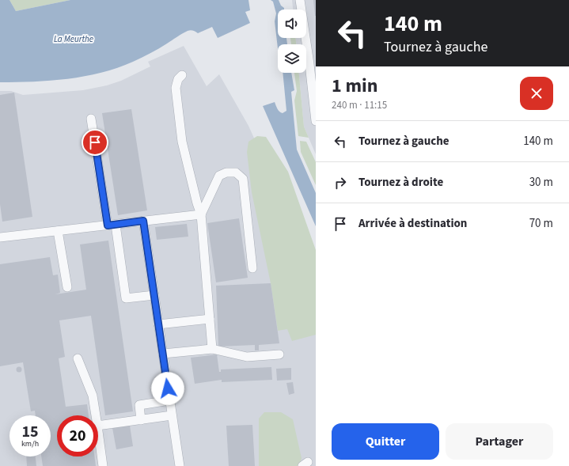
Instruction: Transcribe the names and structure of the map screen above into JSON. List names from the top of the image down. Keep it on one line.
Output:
{"water":["La Meurthe"],"page":{"turn":["140 m","Tournez à gauche"],"heading":["1 min","240 m · 11:15"],"list":[{"name":"Tournez à gauche","value":"140 m"},{"name":"Tournez à droite","value":"30 m"},{"name":"Arrivée à destination","value":"70 m"}],"speed":"15 km/h","limit":"20","buttons":["Quitter","Partager"]}}
